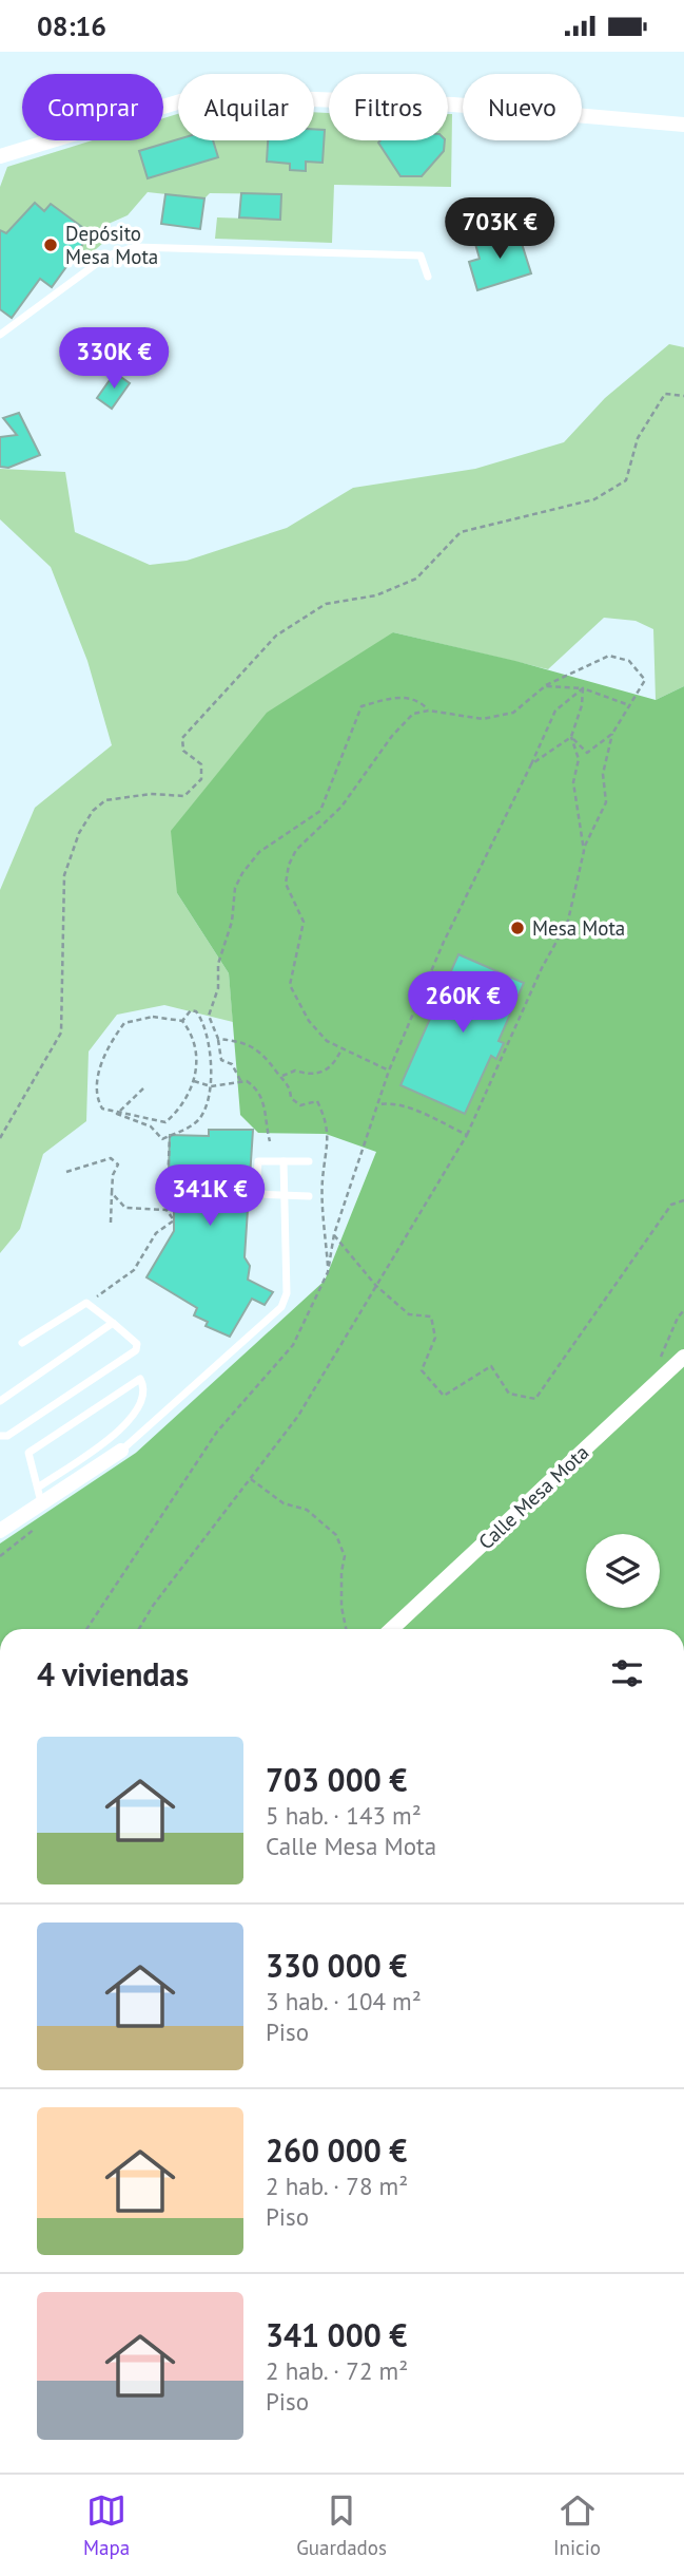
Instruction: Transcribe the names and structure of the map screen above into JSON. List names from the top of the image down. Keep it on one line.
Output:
{"streets":{"street":["Calle Mesa Mota"]},"places":["Depósito Mesa Mota","Mesa Mota"],"page":{"status":"08:16","chip":["Comprar","Alquilar","Filtros","Nuevo"],"price":["703K €","330K €","260K €","341K €"],"heading":"4 viviendas","list":[{"name":"703 000 €","note":"5 hab. · 143 m² · Calle Mesa Mota"},{"name":"330 000 €","note":"3 hab. · 104 m² · Piso"},{"name":"260 000 €","note":"2 hab. · 78 m² · Piso"},{"name":"341 000 €","note":"2 hab. · 72 m² · Piso"}],"tabs":["Mapa","Guardados","Inicio"]}}
